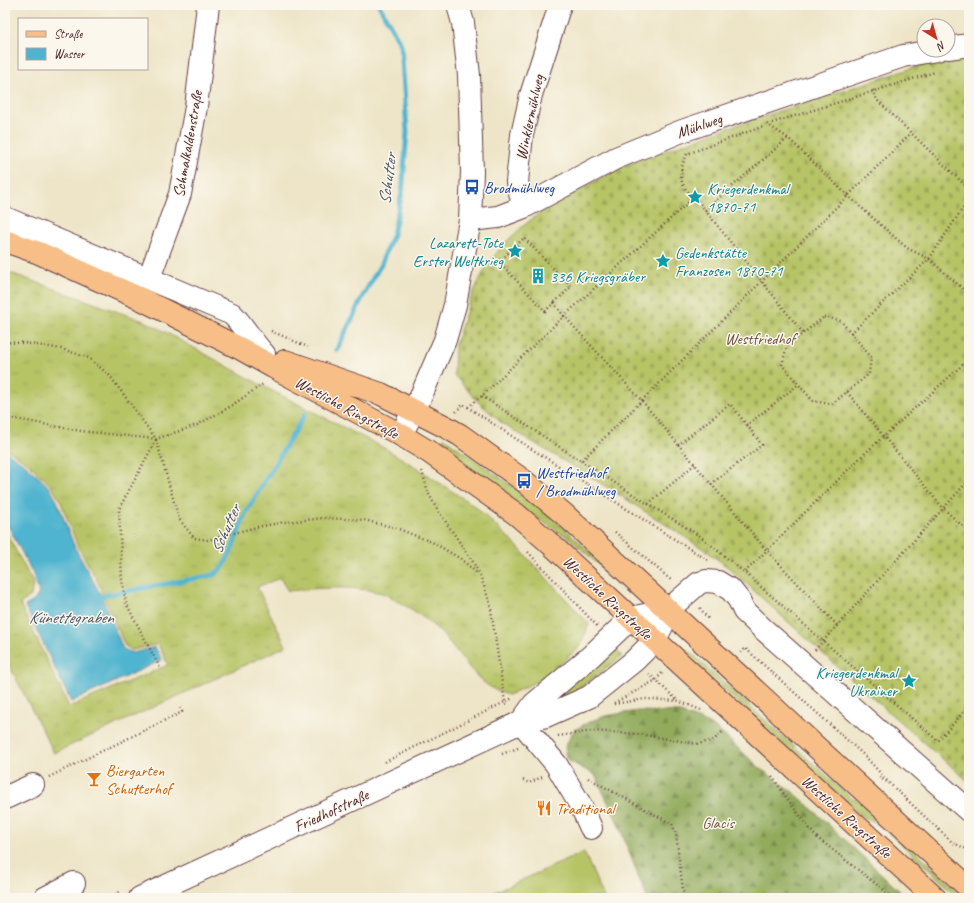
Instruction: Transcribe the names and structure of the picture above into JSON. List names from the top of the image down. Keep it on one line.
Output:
{"streets":{"main road":["Westliche Ringstraße"],"street":["Winklermühlweg","Mühlweg","Schmalkaldenstraße","Friedhofstraße"]},"crossings":[["Winklermühlweg","Mühlweg"],["Westliche Ringstraße","Friedhofstraße"]],"water":["Schutter","Künettegraben"],"parks":["Westfriedhof","Glacis"],"places":{"bus stop":["Brodmühlweg","Westfriedhof / Brodmühlweg"],"place":["Kriegerdenkmal 1870-71","Lazarett-Tote Erster Weltkrieg","Gedenkstätte Franzosen 1870-71","Kriegerdenkmal Ukrainer"],"building":["336 Kriegsgräber"],"bar":["Biergarten Schutterhof"],"restaurant":["Traditional"]},"legend":["Straße","Wasser"],"north":"bottom right"}
